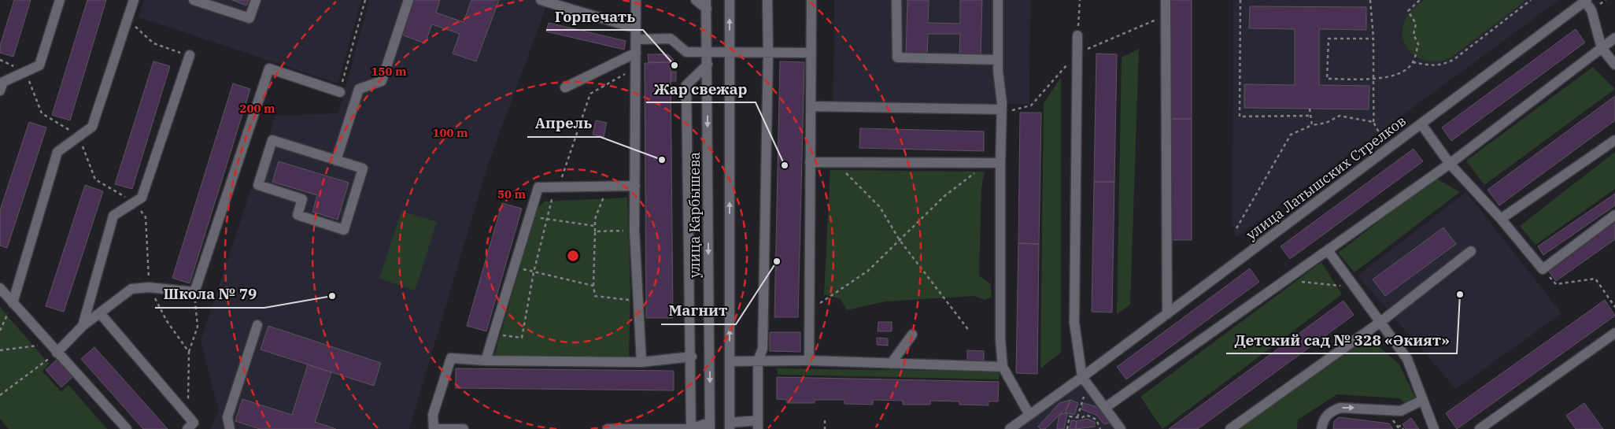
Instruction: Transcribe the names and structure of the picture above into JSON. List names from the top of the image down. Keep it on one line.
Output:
{"streets":{"street":["улица Латышских Стрелков","улица Карбышева"]},"places":["Горпечать","Апрель","Жар свежар","Магнит","Детский сад № 328 «Әкият»","Школа № 79"],"rings":["150 m","200 m","100 m","50 m"]}
